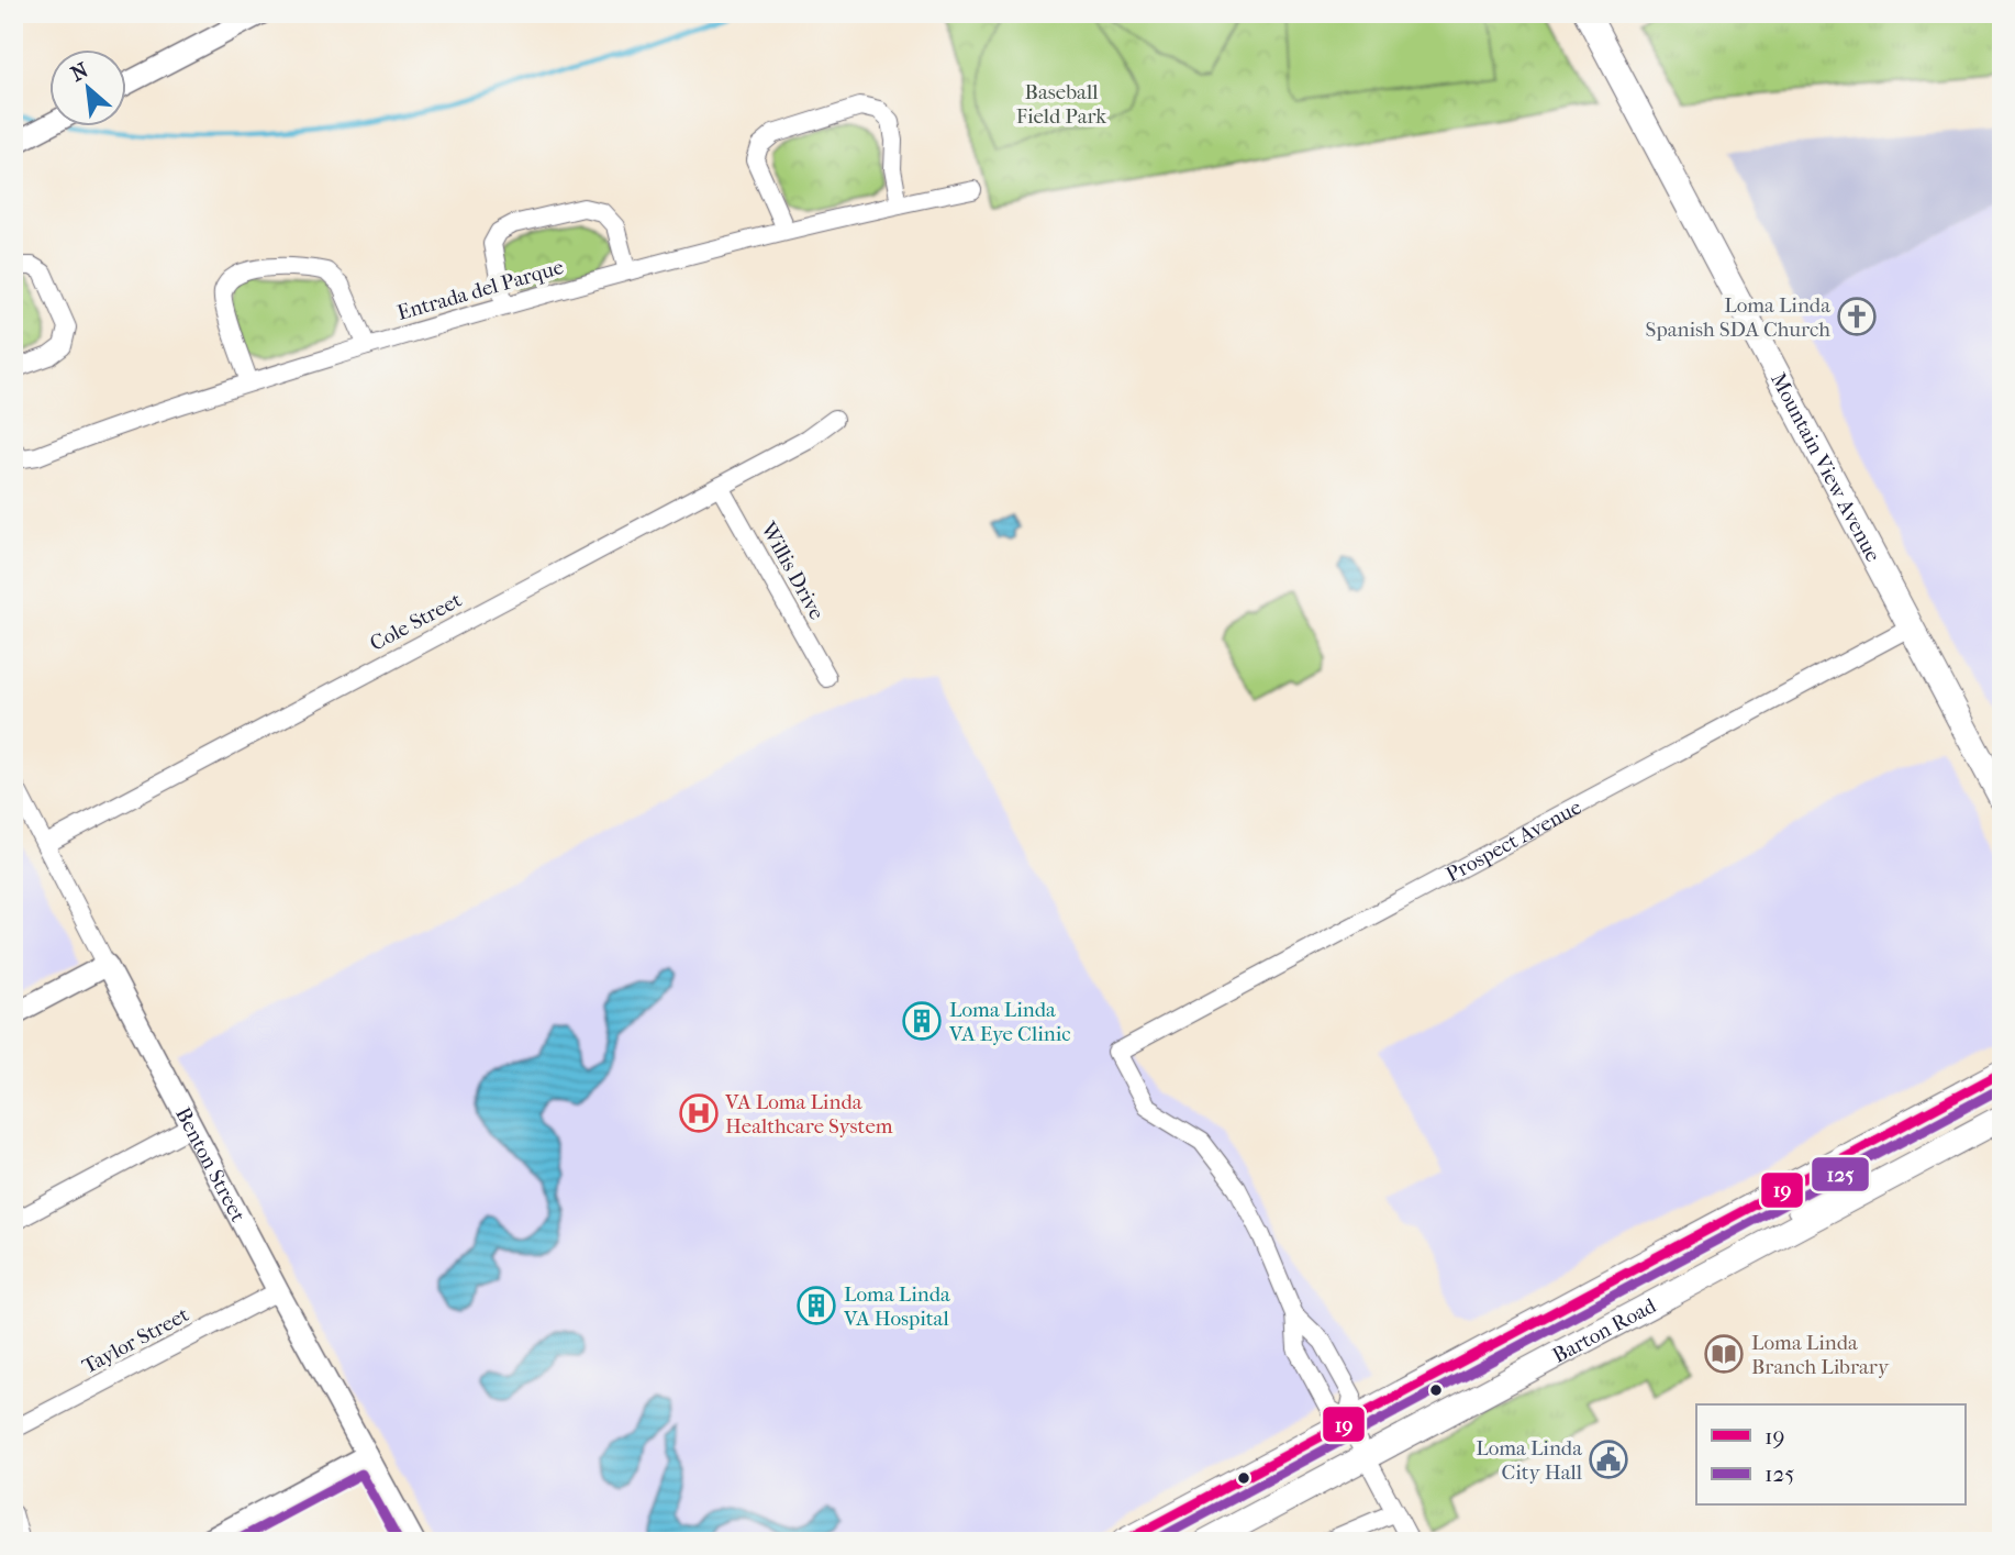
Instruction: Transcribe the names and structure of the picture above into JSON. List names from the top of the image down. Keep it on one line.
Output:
{"streets":{"main road":["Mountain View Avenue","Barton Road"],"street":["Entrada del Parque","Willis Drive","Cole Street","Prospect Avenue","Benton Street","Taylor Street"]},"crossings":[["Mountain View Avenue","Prospect Avenue"],["Willis Drive","Cole Street"],["Cole Street","Benton Street"],["Benton Street","Taylor Street"]],"parks":["Baseball Field Park"],"places":{"church":["Loma Linda Spanish SDA Church"],"building":["Loma Linda VA Eye Clinic","Loma Linda VA Hospital"],"hospital":["VA Loma Linda Healthcare System"],"library":["Loma Linda Branch Library"],"public building":["Loma Linda City Hall"]},"lines":["transit line 19","transit line 125"],"legend":["19","125"],"north":"top left"}
